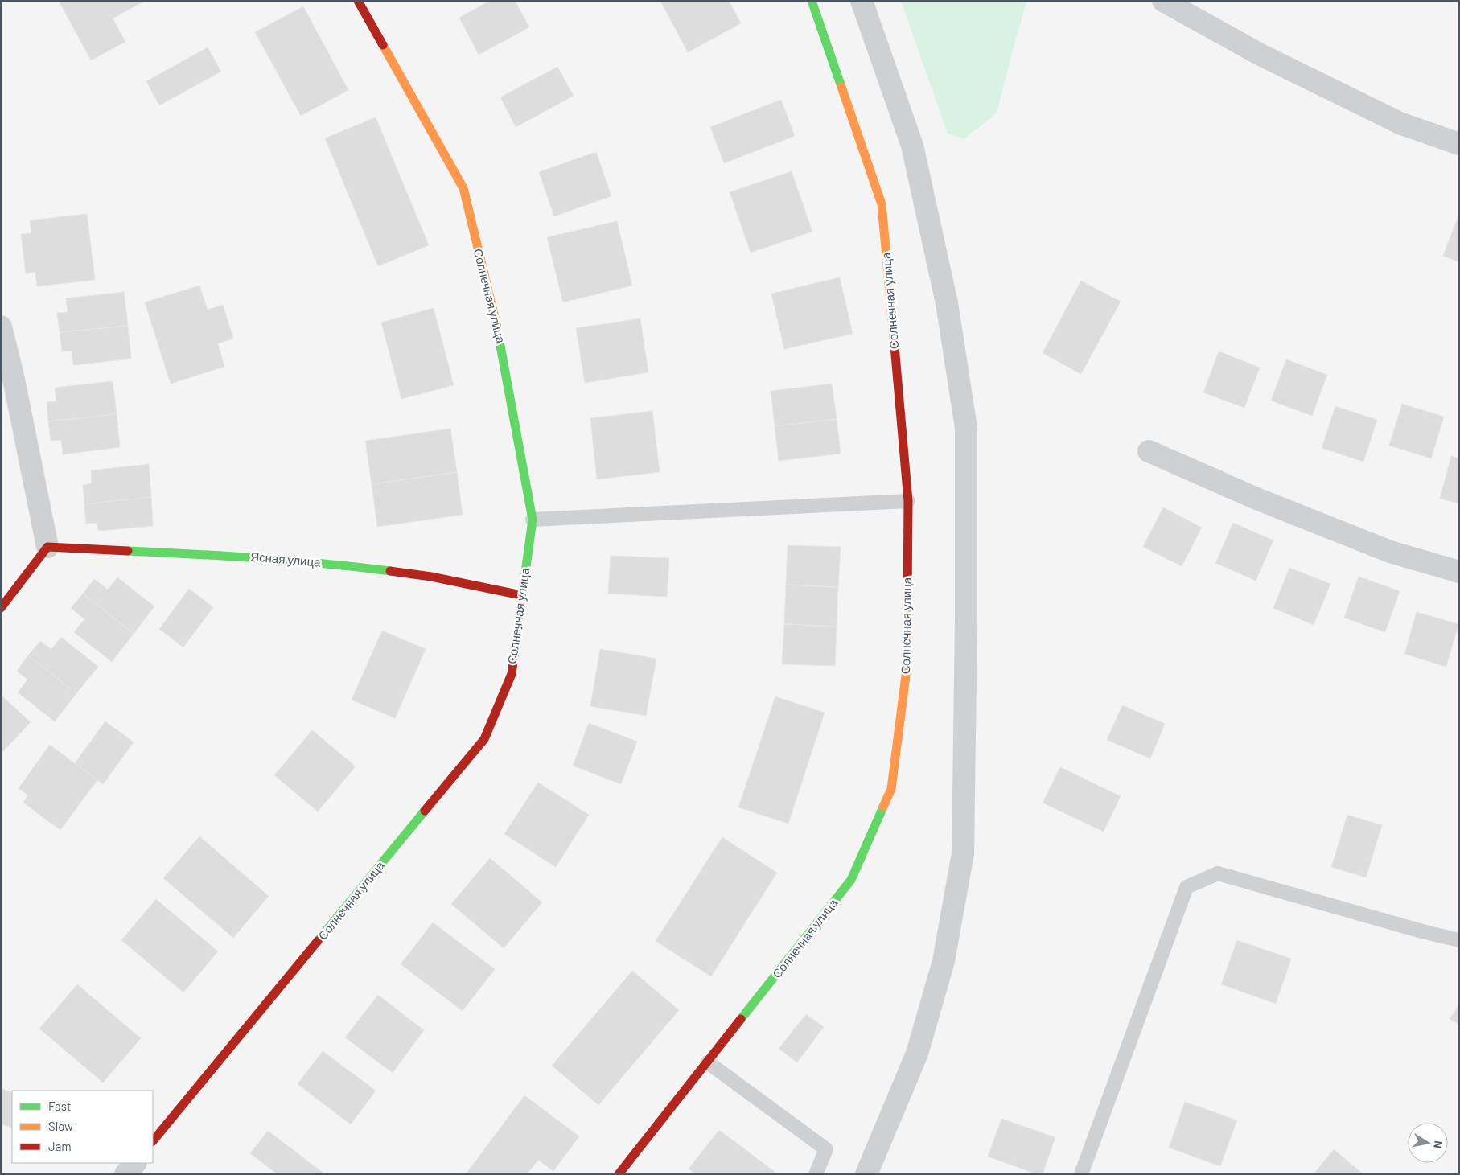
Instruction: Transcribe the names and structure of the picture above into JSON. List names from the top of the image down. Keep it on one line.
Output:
{"streets":{"street":["Солнечная улица","Ясная улица"]},"crossings":[["Солнечная улица","Ясная улица"]],"legend":["Fast","Slow","Jam"],"north":"right"}
